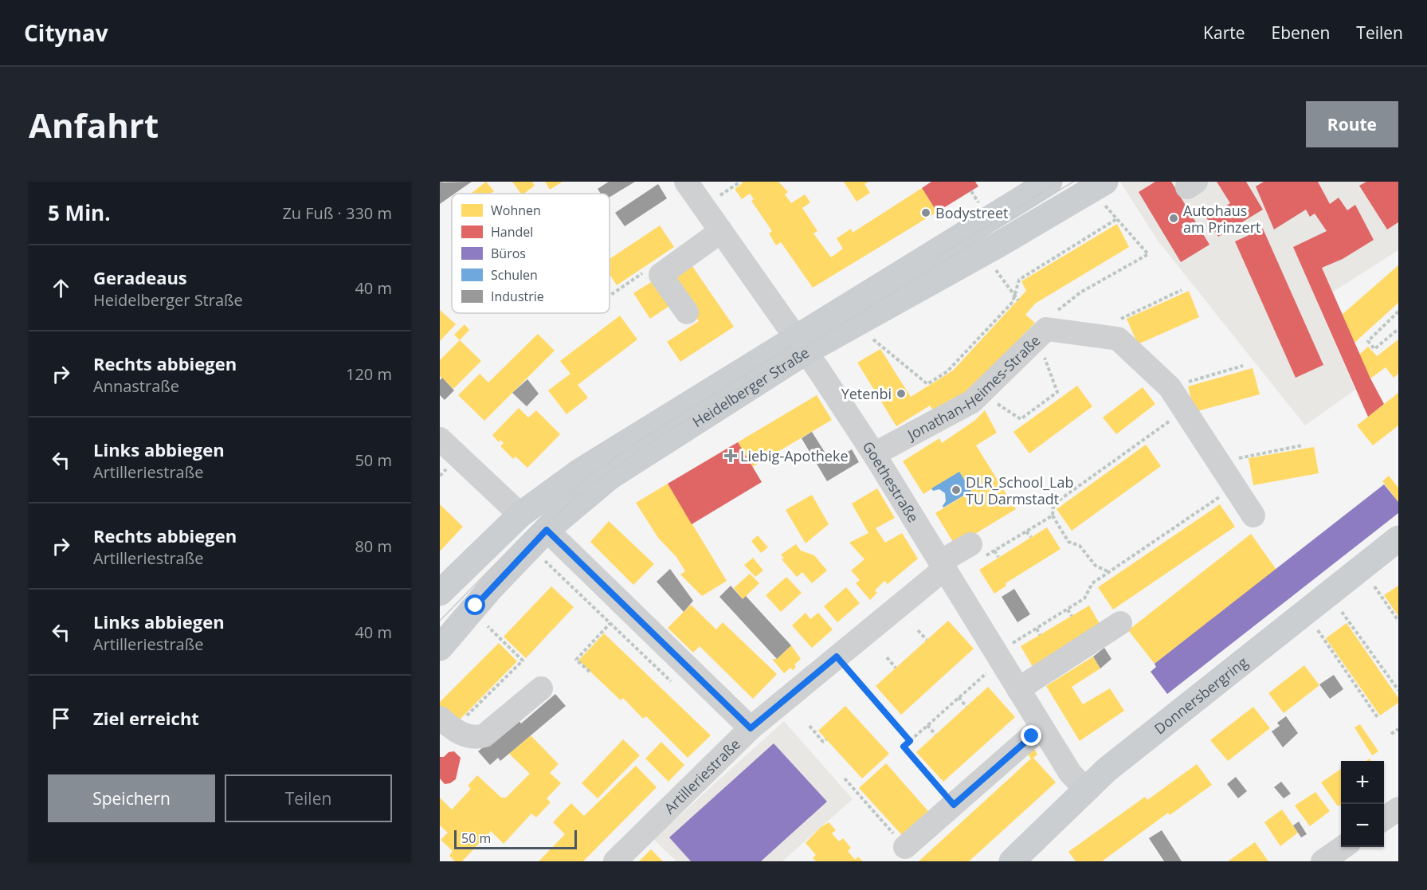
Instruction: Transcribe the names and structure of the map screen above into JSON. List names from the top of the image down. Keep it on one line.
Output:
{"streets":{"main road":["Heidelberger Straße","Donnersbergring"],"street":["Jonathan-Heimes-Straße","Goethestraße","Artilleriestraße"]},"crossings":[["Jonathan-Heimes-Straße","Goethestraße"],["Heidelberger Straße","Goethestraße"],["Goethestraße","Donnersbergring"],["Goethestraße","Artilleriestraße"]],"places":{"other":["Bodystreet","Autohaus am Prinzert","Yetenbi","DLR_School_Lab TU Darmstadt"],"health":["Liebig-Apotheke"]},"legend":["Wohnen","Handel","Büros","Schulen","Industrie"],"scale_bar":"50 m","page":{"header":"Citynav","nav":["Karte","Ebenen","Teilen"],"buttons":["Route",["Speichern","Teilen"]],"title":"Anfahrt","heading":["5 Min.","Zu Fuß · 330 m"],"list":[["Geradeaus","Heidelberger Straße","40 m"],["Rechts abbiegen","Annastraße","120 m"],["Links abbiegen","Artilleriestraße","50 m"],["Rechts abbiegen","Artilleriestraße","80 m"],["Links abbiegen","Artilleriestraße","40 m"],"Ziel erreicht"],"map_buttons":["+","−"],"scale":"50 m"}}
